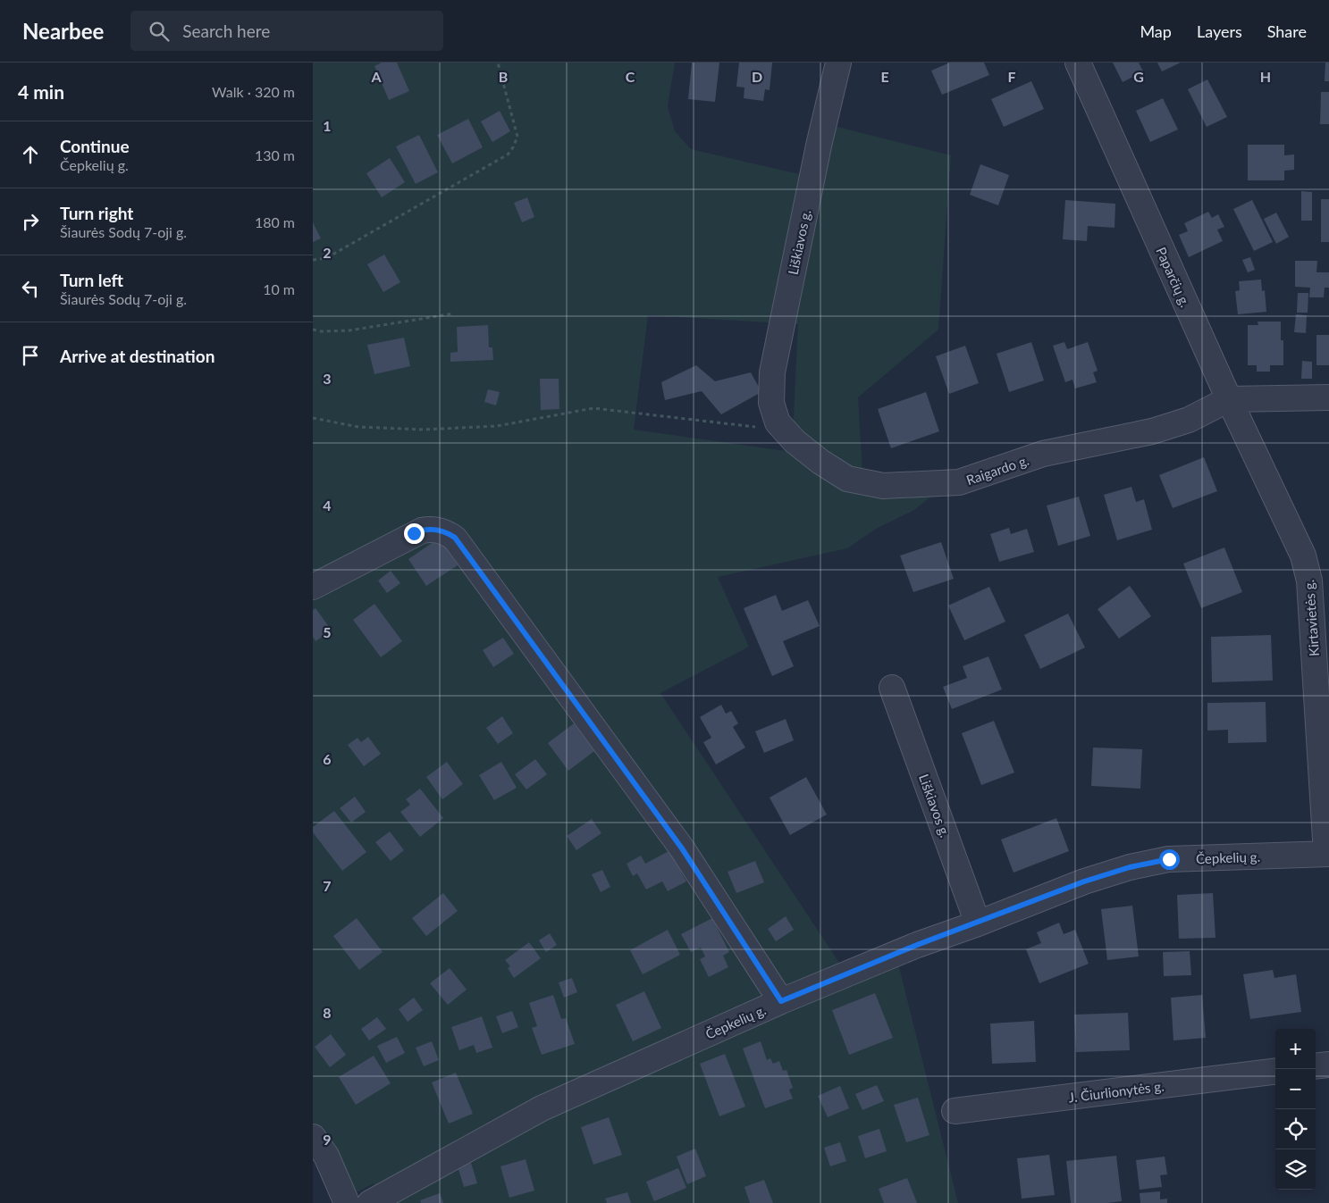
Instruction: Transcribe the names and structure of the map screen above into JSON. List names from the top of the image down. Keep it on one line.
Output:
{"streets":{"street":["Liškiavos g.","Paparčių g.","Raigardo g.","Kirtavietės g.","Čepkelių g.","J. Čiurlionytės g."]},"crossings":[["Liškiavos g.","Raigardo g."],["Liškiavos g.","Čepkelių g."],["Paparčių g.","Raigardo g."],["Paparčių g.","Kirtavietės g."],["Raigardo g.","Kirtavietės g."],["Kirtavietės g.","Čepkelių g."]],"page":{"header":"Nearbee","search":"Search here","nav":["Map","Layers","Share"],"heading":["4 min","Walk · 320 m"],"list":[["Continue","Čepkelių g.","130 m"],["Turn right","Šiaurės Sodų 7-oji g.","180 m"],["Turn left","Šiaurės Sodų 7-oji g.","10 m"],"Arrive at destination"],"map_buttons":["+","−"]},"grid":{"columns":["A","B","C","D","E","F","G","H"],"rows":["1","2","3","4","5","6","7","8","9"]}}
